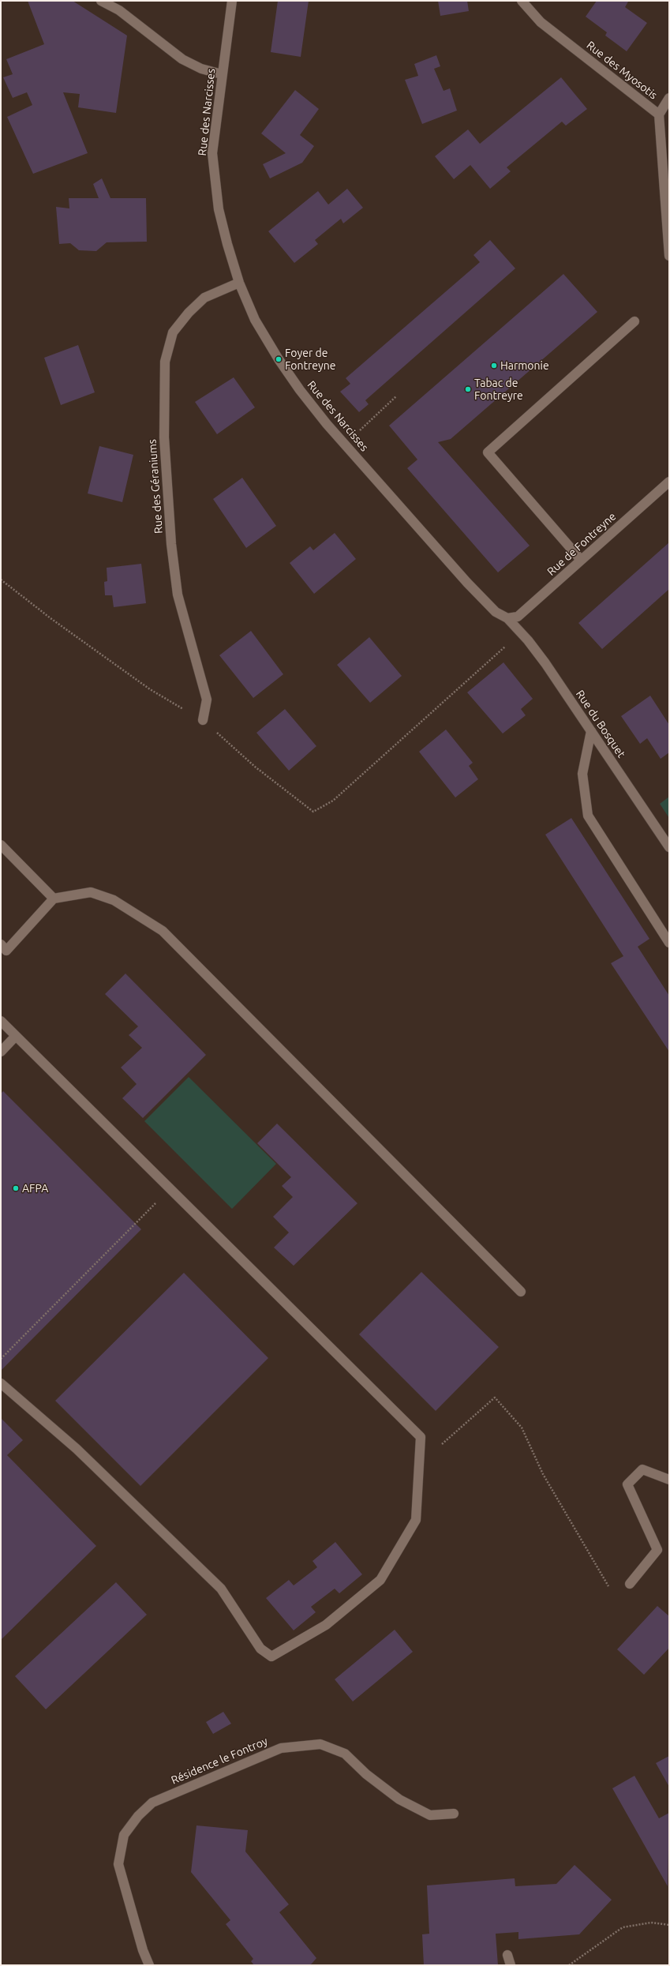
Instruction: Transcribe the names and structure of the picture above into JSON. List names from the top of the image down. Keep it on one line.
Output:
{"streets":{"street":["Rue des Myosotis","Rue des Narcisses","Rue des Géraniums","Rue de Fontreyne","Rue du Bosquet","Résidence le Fontroy"]},"crossings":[["Rue des Narcisses","Rue des Géraniums"],["Rue des Narcisses","Rue de Fontreyne"],["Rue des Narcisses","Rue du Bosquet"],["Rue de Fontreyne","Rue du Bosquet"]],"places":["Foyer de Fontreyne","Harmonie","Tabac de Fontreyre","AFPA"]}
